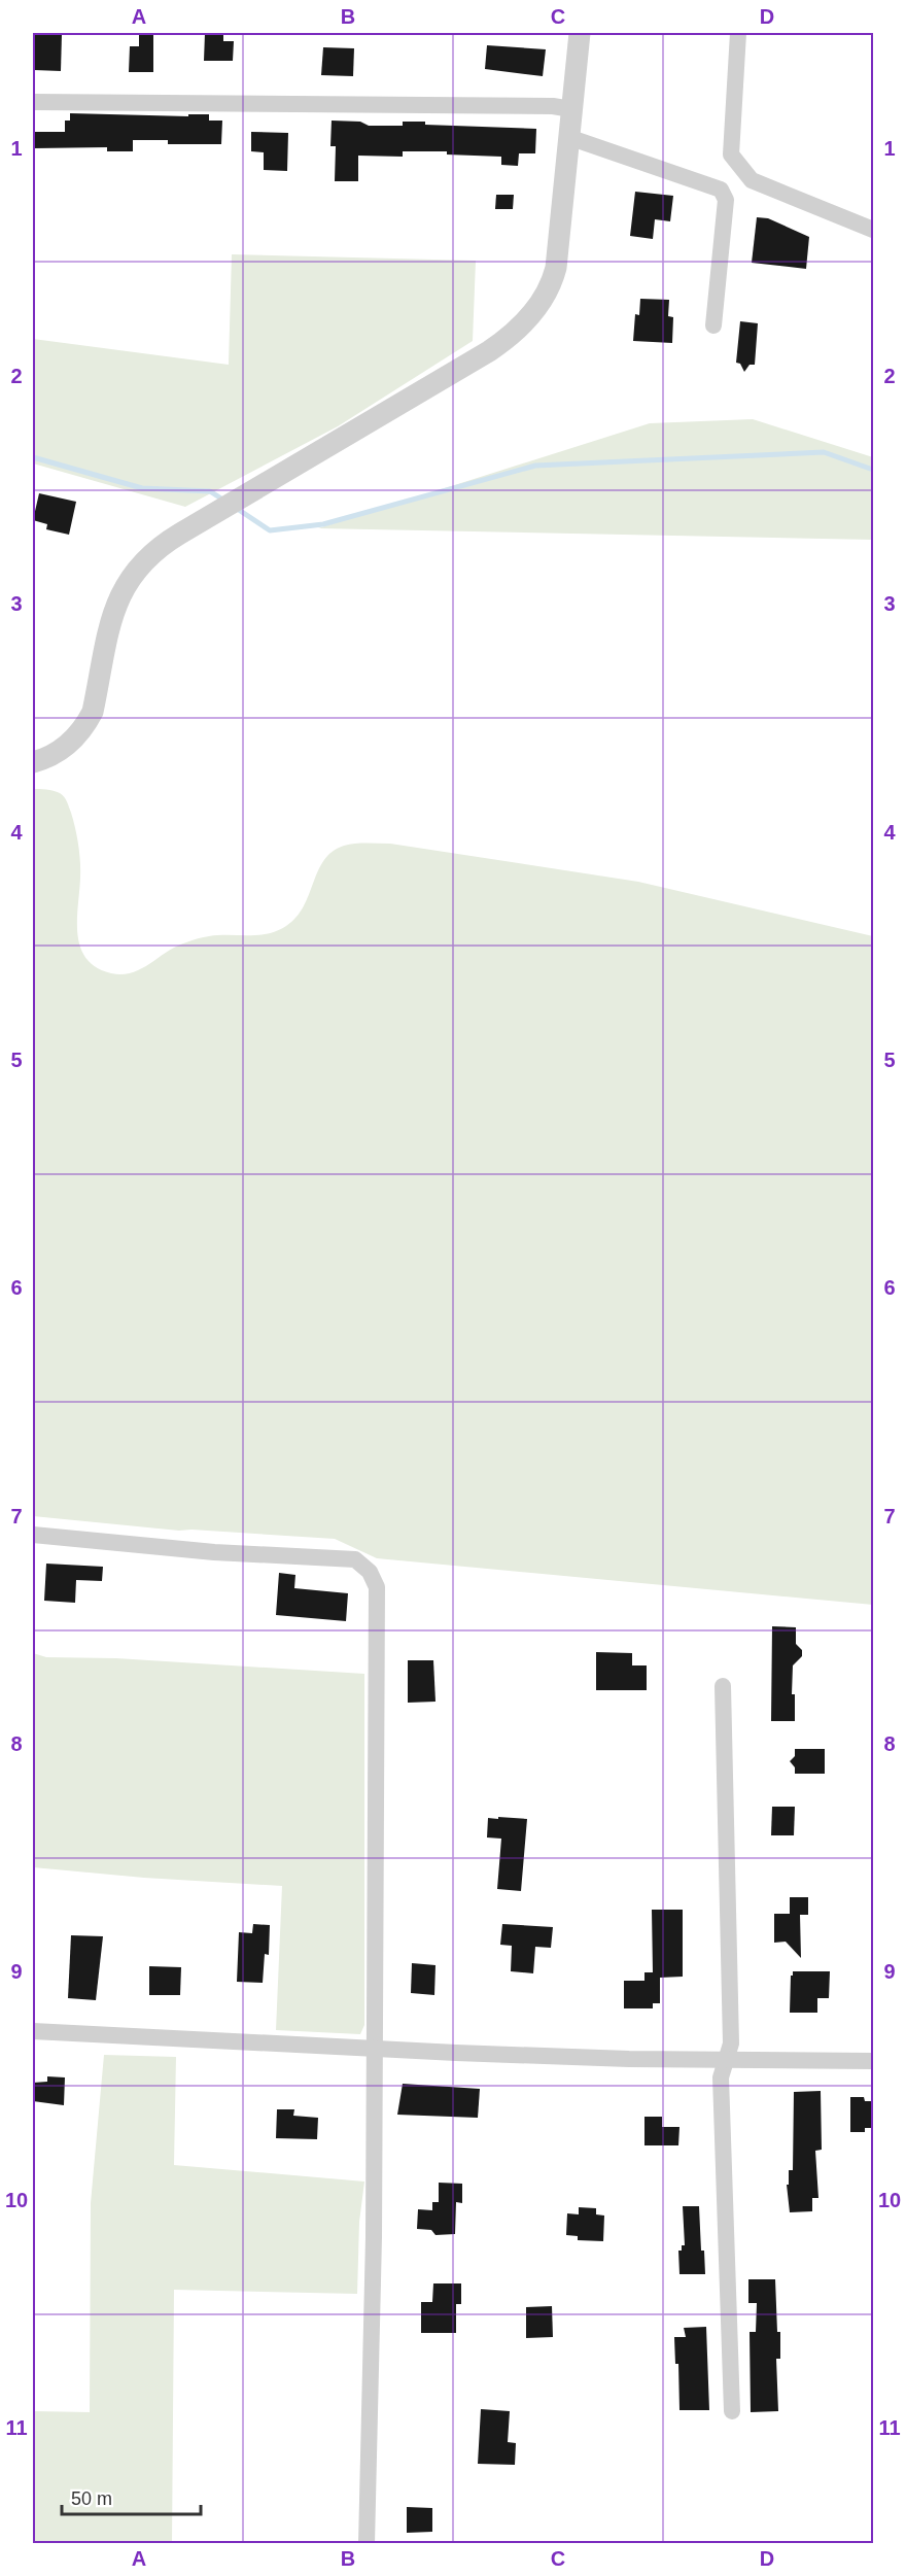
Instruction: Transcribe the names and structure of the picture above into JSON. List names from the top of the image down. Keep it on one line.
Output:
{"scale_bar":"50 m","grid":{"columns":["A","B","C","D"],"rows":["1","2","3","4","5","6","7","8","9","10","11"]}}
